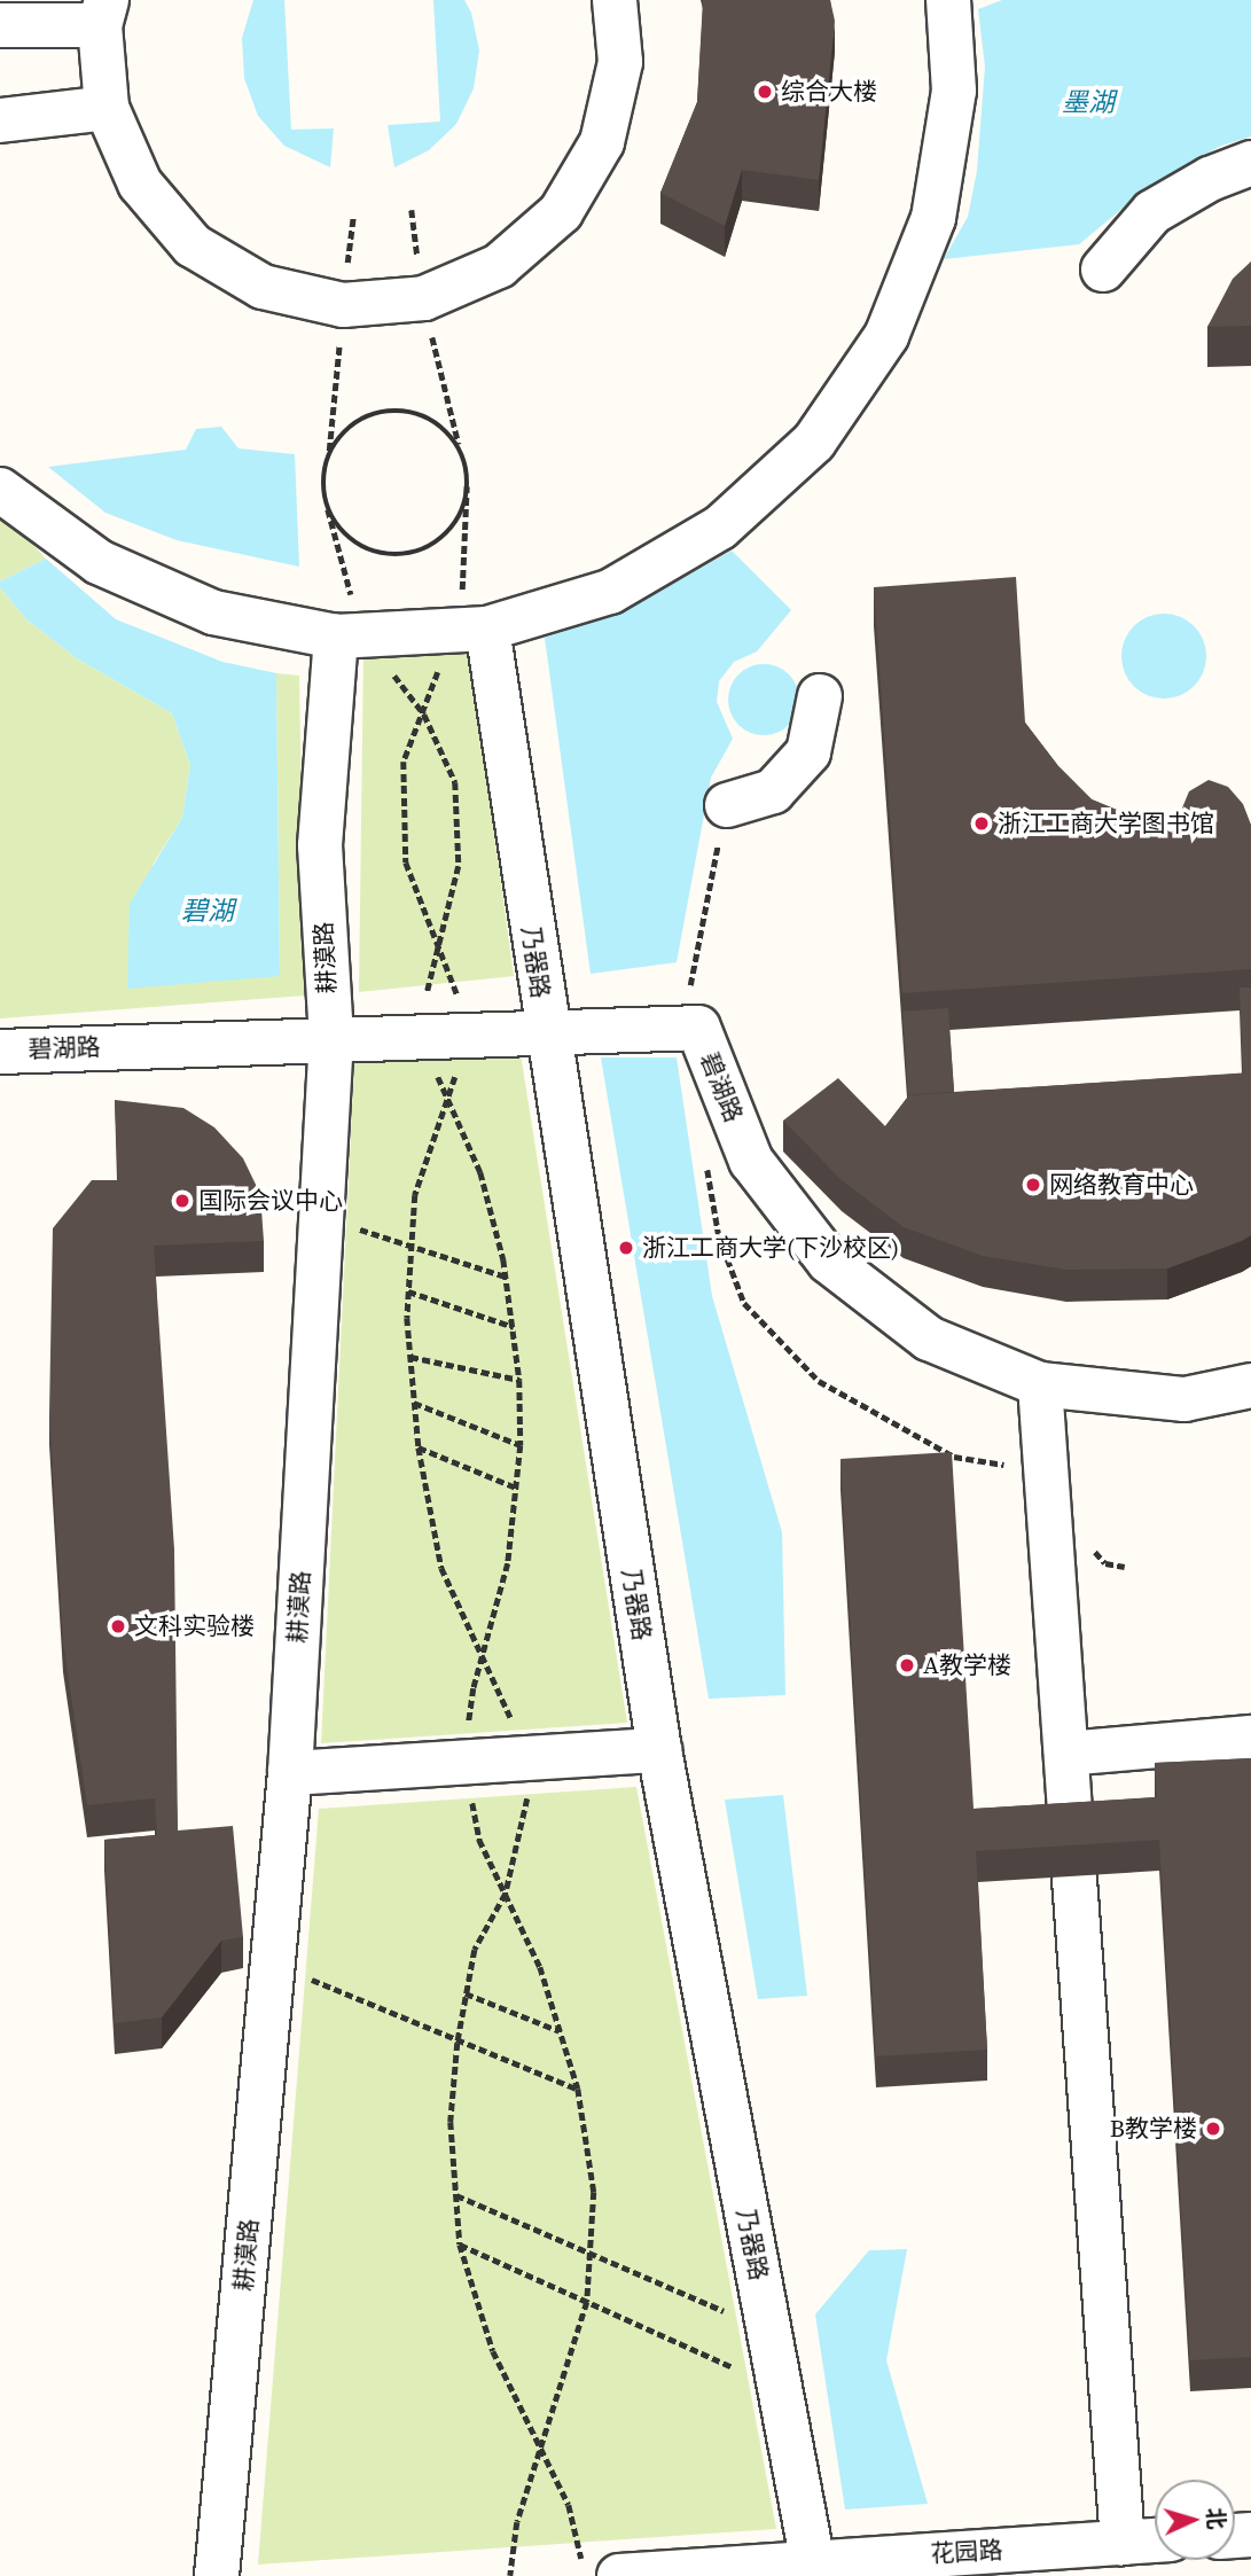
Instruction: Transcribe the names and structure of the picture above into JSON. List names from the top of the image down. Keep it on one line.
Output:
{"streets":{"street":["耕漠路","乃器路","碧湖路","花园路"]},"crossings":[["耕漠路","碧湖路"],["乃器路","碧湖路"],["乃器路","花园路"]],"water":["墨湖","碧湖"],"places":["综合大楼","浙江工商大学图书馆","网络教育中心","国际会议中心","浙江工商大学(下沙校区)","文科实验楼","A教学楼","B教学楼"],"north":"right"}
